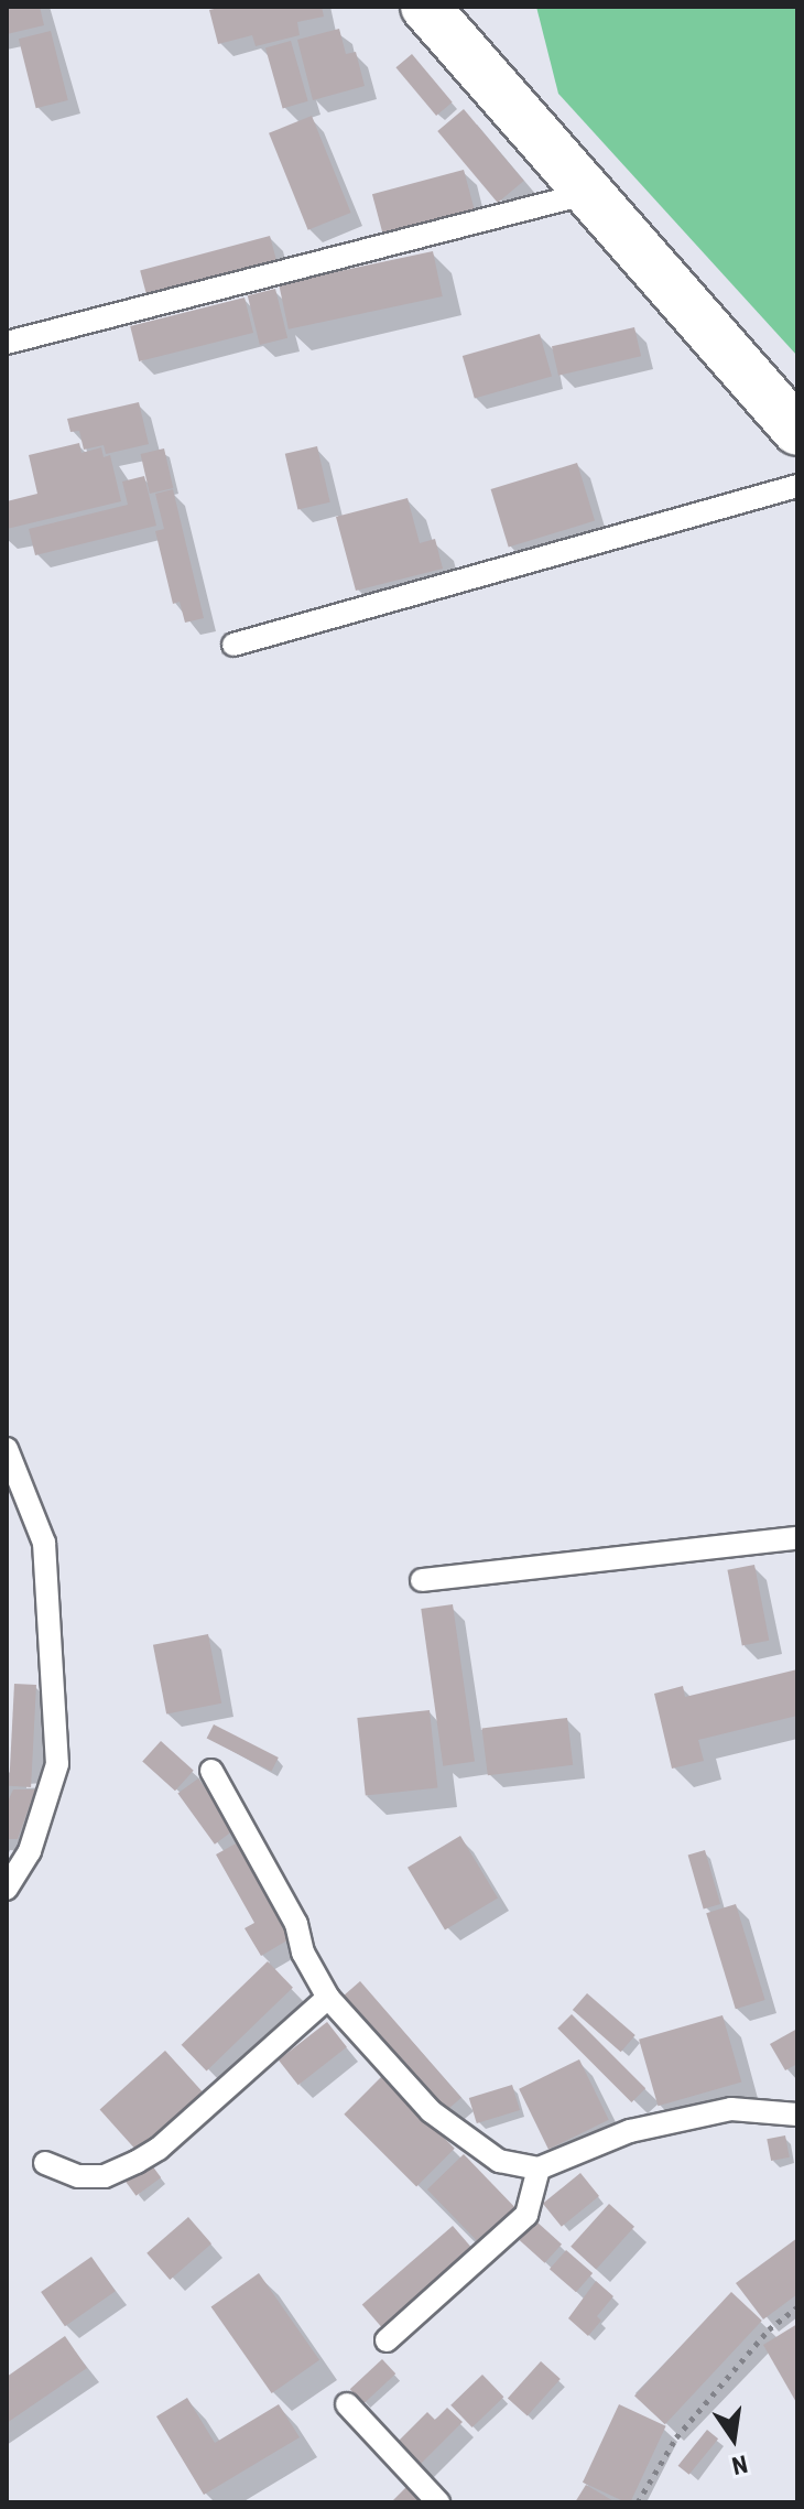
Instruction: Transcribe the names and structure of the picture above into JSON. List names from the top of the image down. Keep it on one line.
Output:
{"north":"bottom"}
